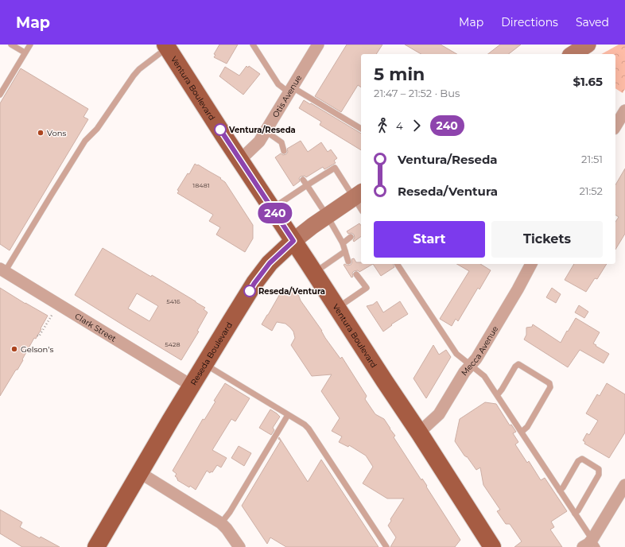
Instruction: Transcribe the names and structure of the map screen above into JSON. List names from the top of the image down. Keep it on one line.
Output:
{"streets":{"main road":["Ventura Boulevard","Reseda Boulevard"],"street":["Otis Avenue","Clark Street","Mecca Avenue"]},"crossings":[["Ventura Boulevard","Otis Avenue"],["Ventura Boulevard","Mecca Avenue"],["Ventura Boulevard","Reseda Boulevard"],["Clark Street","Reseda Boulevard"]],"places":["Ventura/Reseda","Vons","Reseda/Ventura","Gelson's"],"lines":["bus line 240"],"house_numbers":["18481","5416","5428"],"page":{"header":"Map","nav":["Map","Directions","Saved"],"on_map":"240","heading":["5 min","21:47 – 21:52 · Bus","$1.65"],"legs":["4","240"],"list":[{"name":"Ventura/Reseda","value":"21:51"},{"name":"Reseda/Ventura","value":"21:52"}],"buttons":["Start","Tickets"]}}
